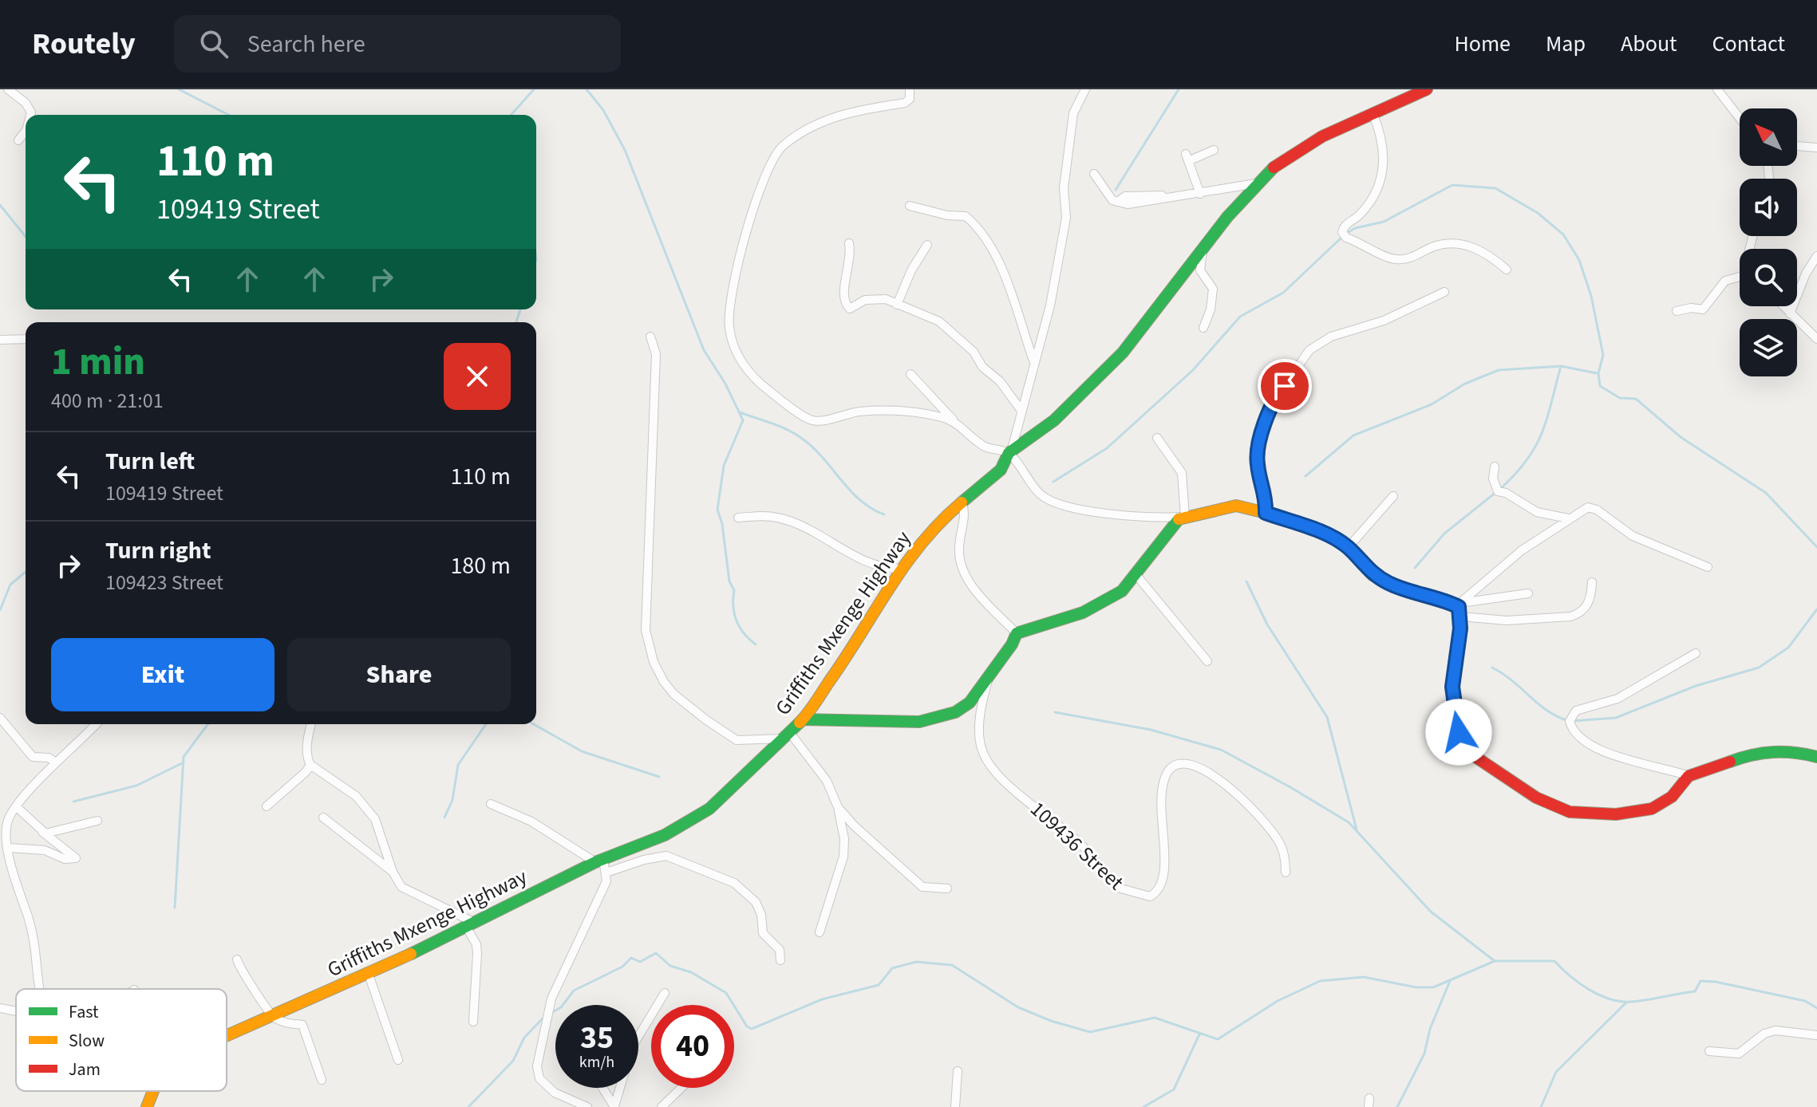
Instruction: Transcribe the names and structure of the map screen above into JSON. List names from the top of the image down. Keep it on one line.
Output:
{"streets":{"street":["Griffiths Mxenge Highway","109436 Street"]},"legend":["Fast","Slow","Jam"],"north":"top left","page":{"header":"Routely","search":"Search here","nav":["Home","Map","About","Contact"],"turn":["110 m","109419 Street"],"heading":["1 min","400 m · 21:01"],"list":[{"name":"Turn left","note":"109419 Street","value":"110 m"},{"name":"Turn right","note":"109423 Street","value":"180 m"}],"buttons":["Exit","Share"],"speed":"35 km/h","limit":"40"}}
